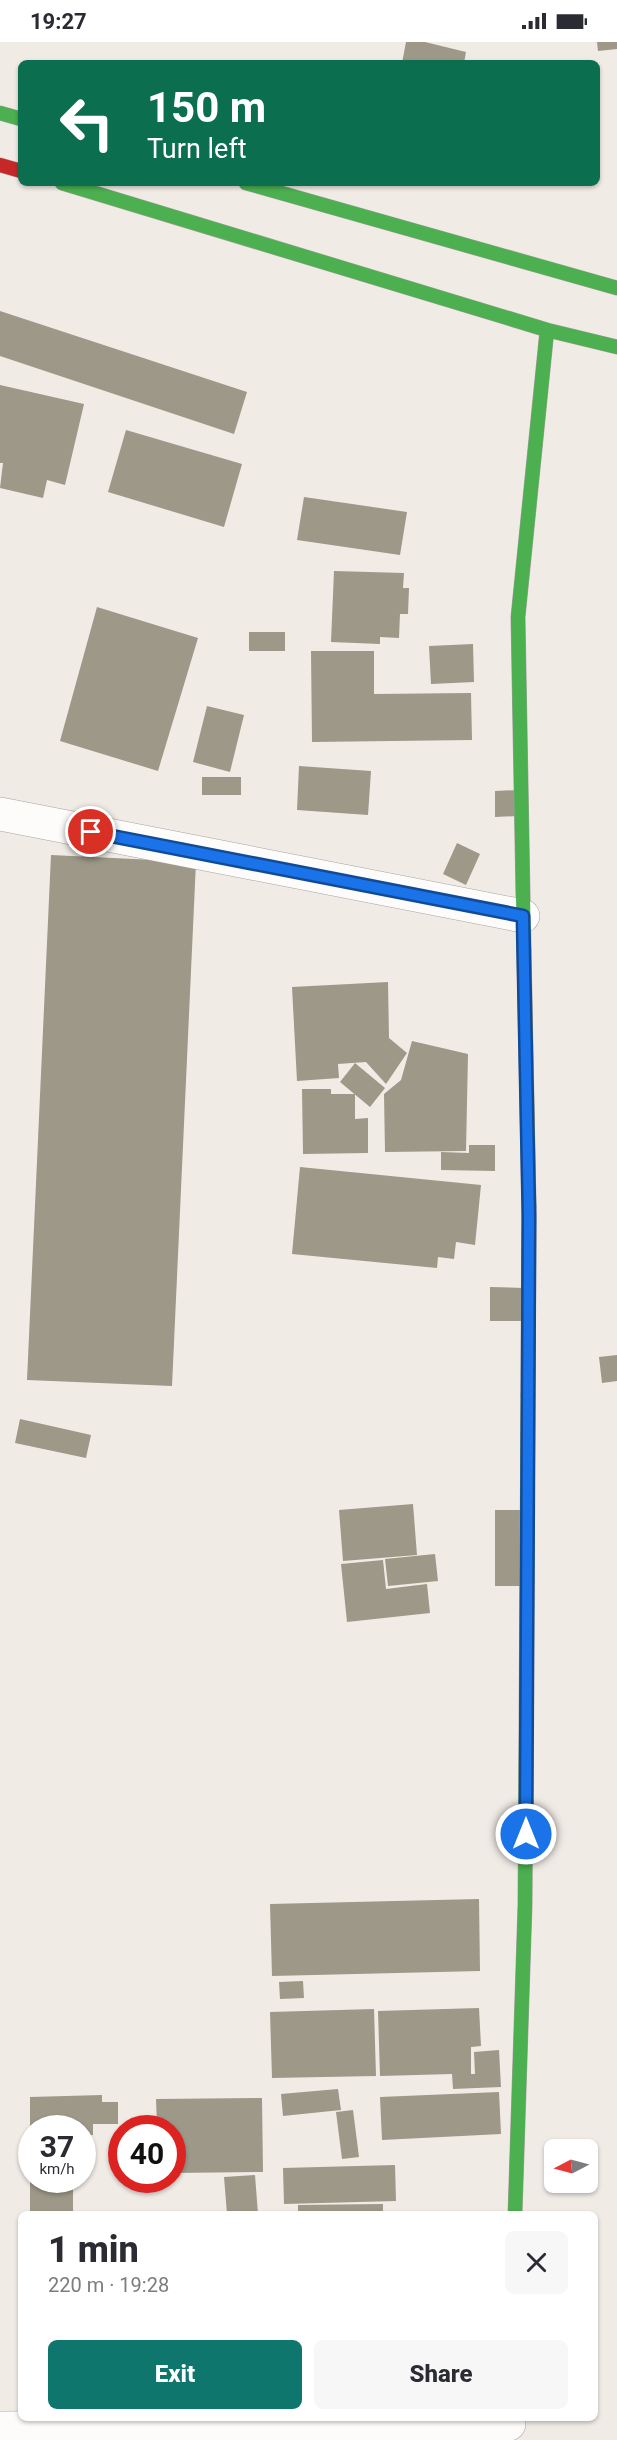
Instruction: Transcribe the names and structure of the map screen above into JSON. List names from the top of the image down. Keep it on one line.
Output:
{"north":"left","page":{"status":"19:27","turn":["150 m","Turn left"],"speed":"37 km/h","limit":"40","heading":["1 min","220 m · 19:28"],"buttons":["Exit","Share"]}}
